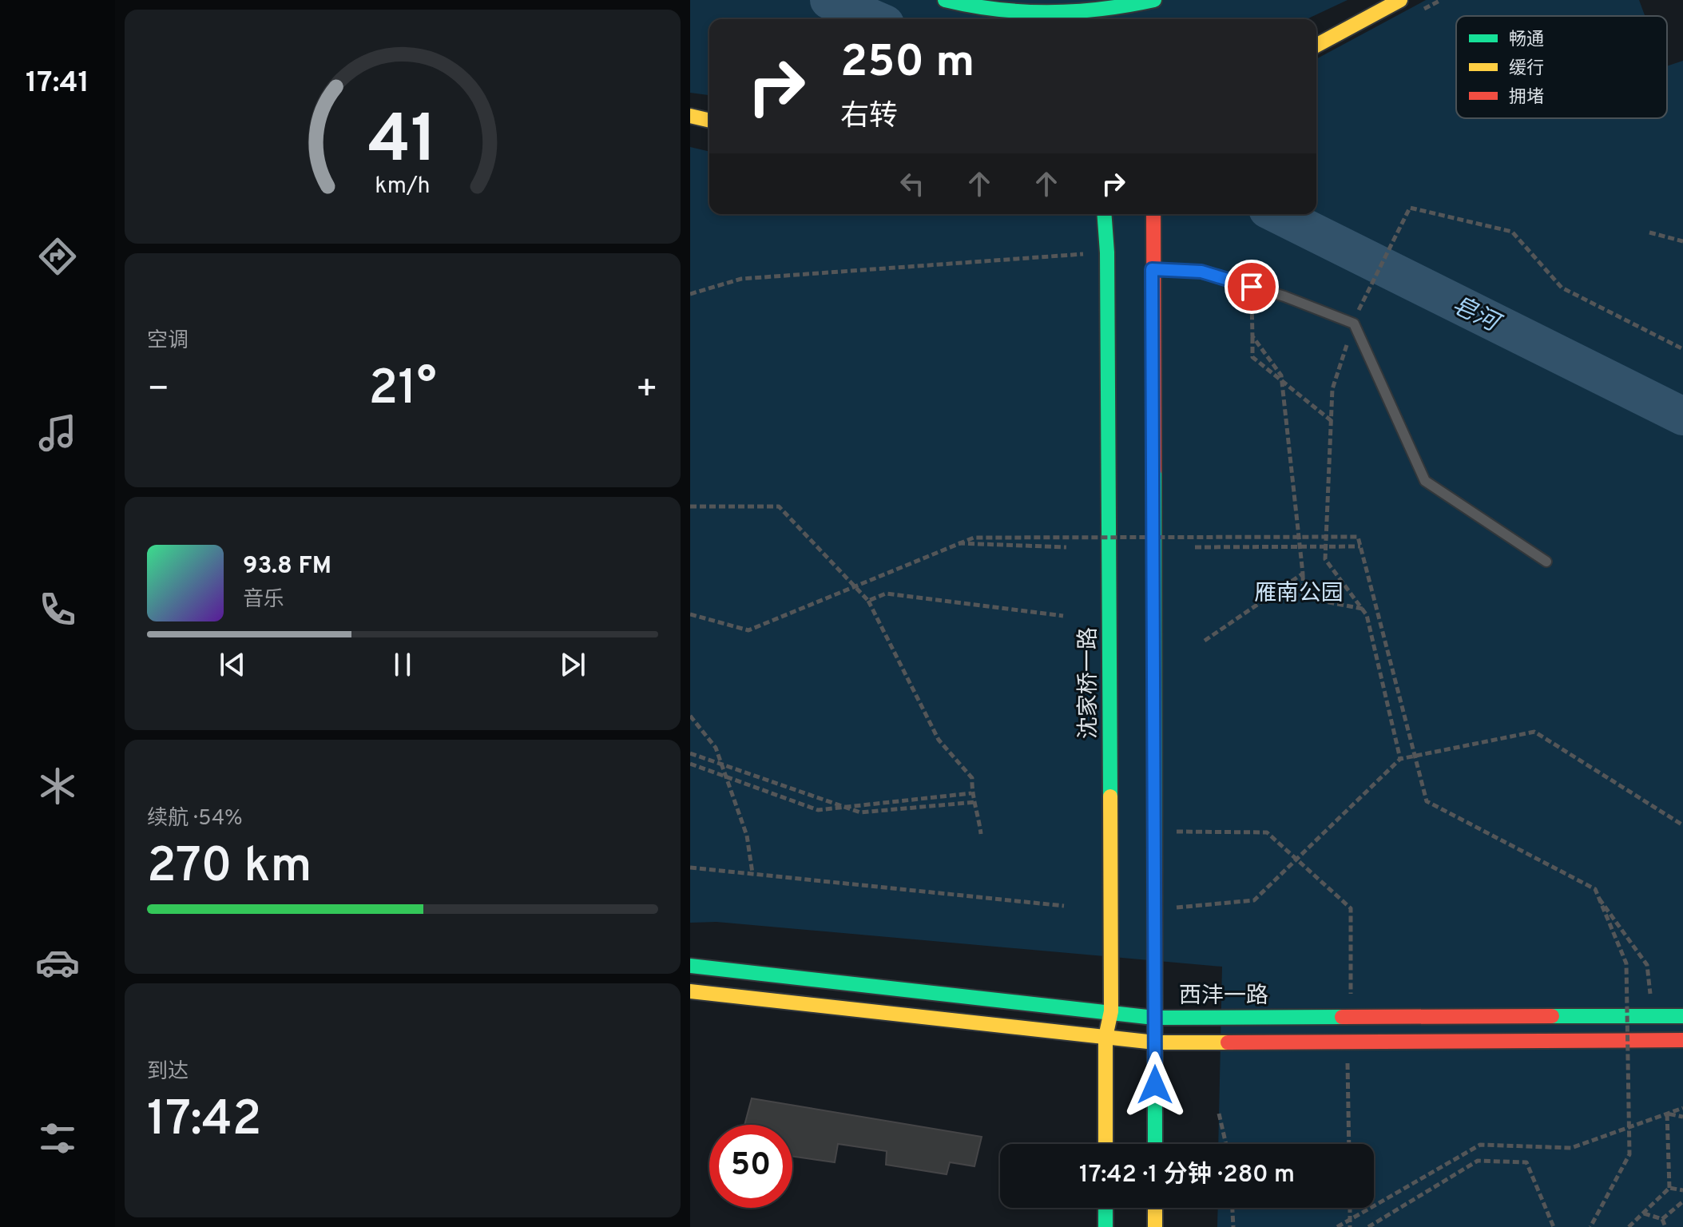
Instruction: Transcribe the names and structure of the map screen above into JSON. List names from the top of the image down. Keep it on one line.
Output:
{"streets":{"main road":["沈家桥一路","西沣一路"]},"crossings":[["沈家桥一路","西沣一路"]],"water":["皂河"],"parks":["雁南公园"],"legend":["畅通","缓行","拥堵"],"page":{"tabs":"17:41","turn":["250 m","右转"],"tile":["空调",["续航 · 54%","270 km"],["到达","17:42"]],"heat":["−","21°","+"],"song":["93.8 FM","音乐"],"limit":"50","trip":"17:42 · 1 分钟 · 280 m","gauge":["41","km/h"]}}
